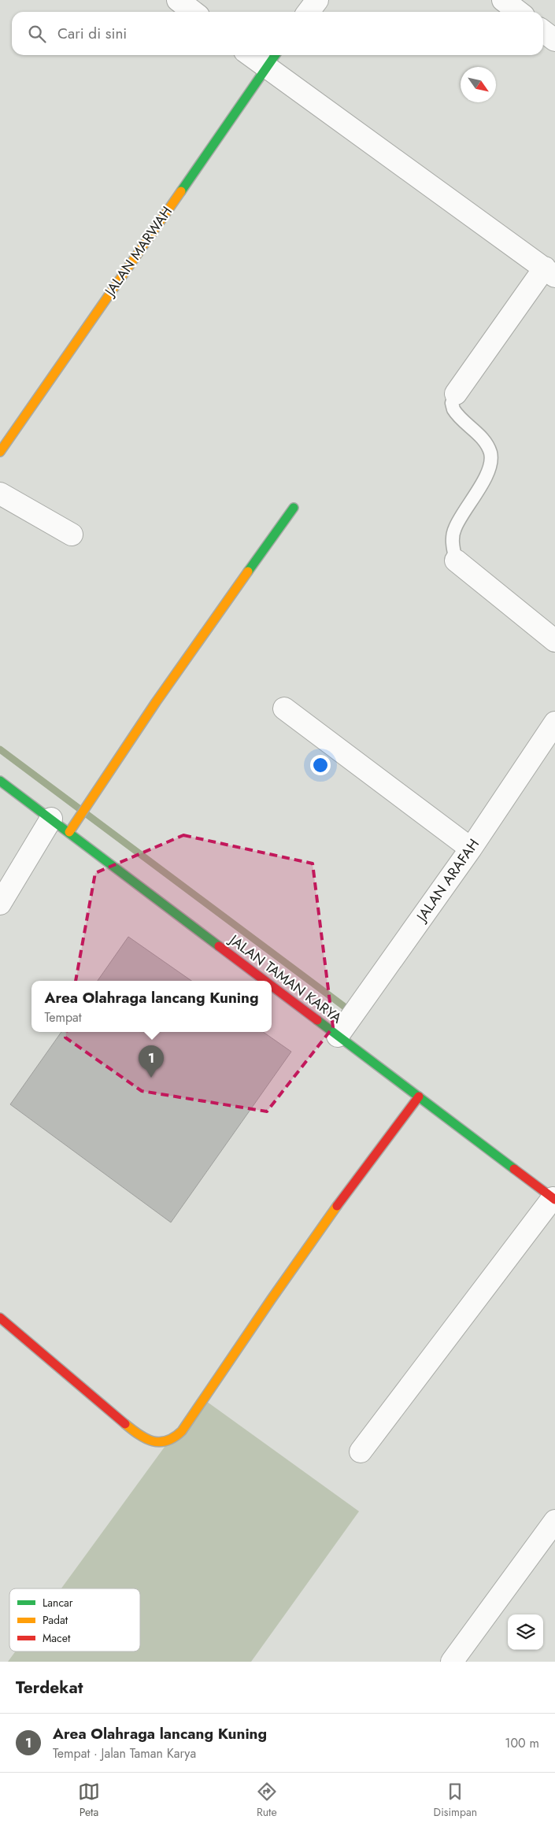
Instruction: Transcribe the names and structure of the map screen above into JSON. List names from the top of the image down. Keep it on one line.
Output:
{"streets":{"street":["JALAN MARWAH","JALAN ARAFAH","JALAN TAMAN KARYA"]},"crossings":[["JALAN ARAFAH","JALAN TAMAN KARYA"]],"legend":["Lancar","Padat","Macet"],"north":"bottom right","page":{"search":"Cari di sini","popup":["Area Olahraga lancang Kuning","Tempat"],"pins":"1","heading":"Terdekat","list":[{"mark":"1","name":"Area Olahraga lancang Kuning","note":"Tempat · Jalan Taman Karya","value":"100 m"}],"nav":["Peta","Rute","Disimpan"]}}
